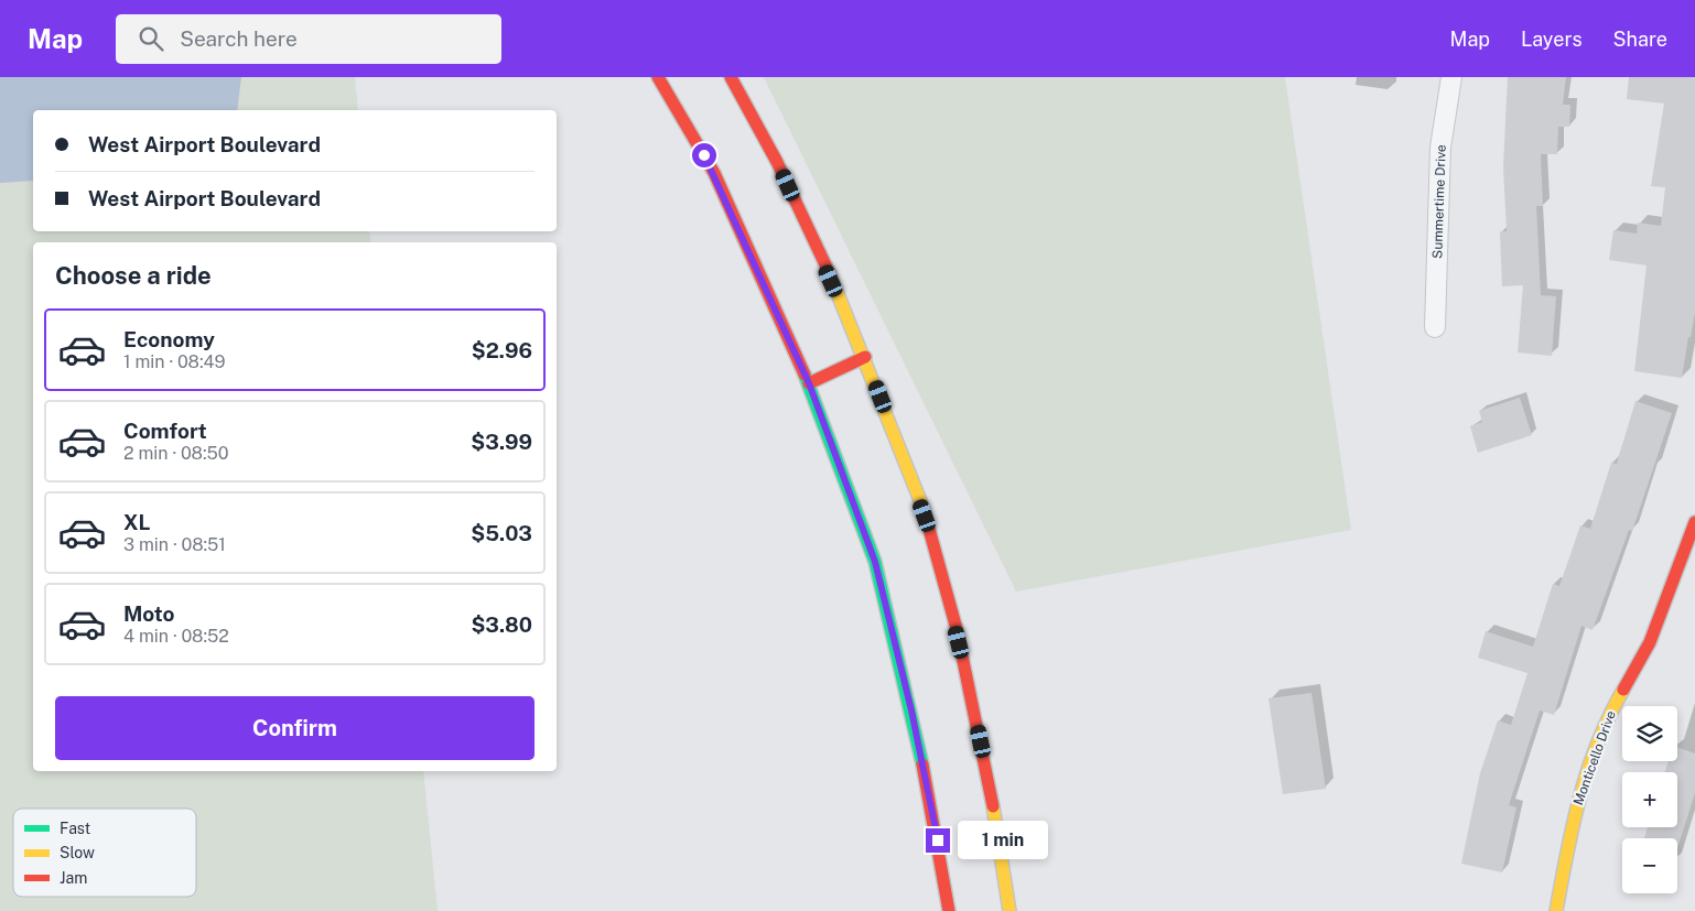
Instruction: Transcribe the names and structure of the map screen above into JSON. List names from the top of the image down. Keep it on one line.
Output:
{"streets":{"main road":["Monticello Drive"],"street":["Summertime Drive"]},"legend":["Fast","Slow","Jam"],"page":{"header":"Map","search":"Search here","nav":["Map","Layers","Share"],"banner":["West Airport Boulevard","West Airport Boulevard"],"heading":"Choose a ride","list":[{"name":"Economy","note":"1 min · 08:49","value":"$2.96"},{"name":"Comfort","note":"2 min · 08:50","value":"$3.99"},{"name":"XL","note":"3 min · 08:51","value":"$5.03"},{"name":"Moto","note":"4 min · 08:52","value":"$3.80"}],"buttons":"Confirm","map_buttons":["+","−"],"bubble":"1 min"}}
